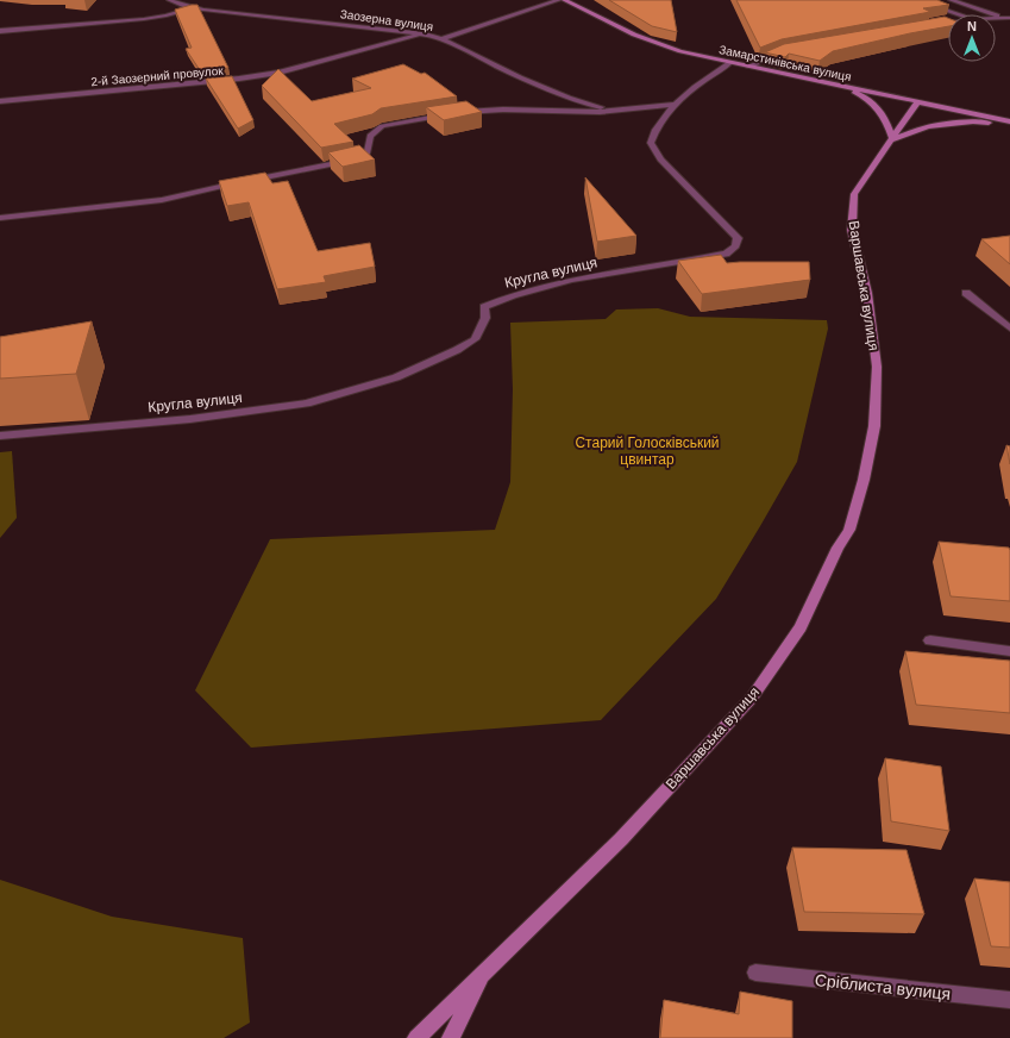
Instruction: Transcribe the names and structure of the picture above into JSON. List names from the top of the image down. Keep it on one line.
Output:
{"streets":{"main road":["Замарстинівська вулиця","Варшавська вулиця"],"street":["Заозерна вулиця","2-й Заозерний провулок","Кругла вулиця","Сріблиста вулиця"]},"crossings":[["Заозерна вулиця","2-й Заозерний провулок"],["Замарстинівська вулиця","Кругла вулиця"],["Замарстинівська вулиця","Варшавська вулиця"]],"parks":["Старий Голосківський цвинтар"],"north":"top"}
